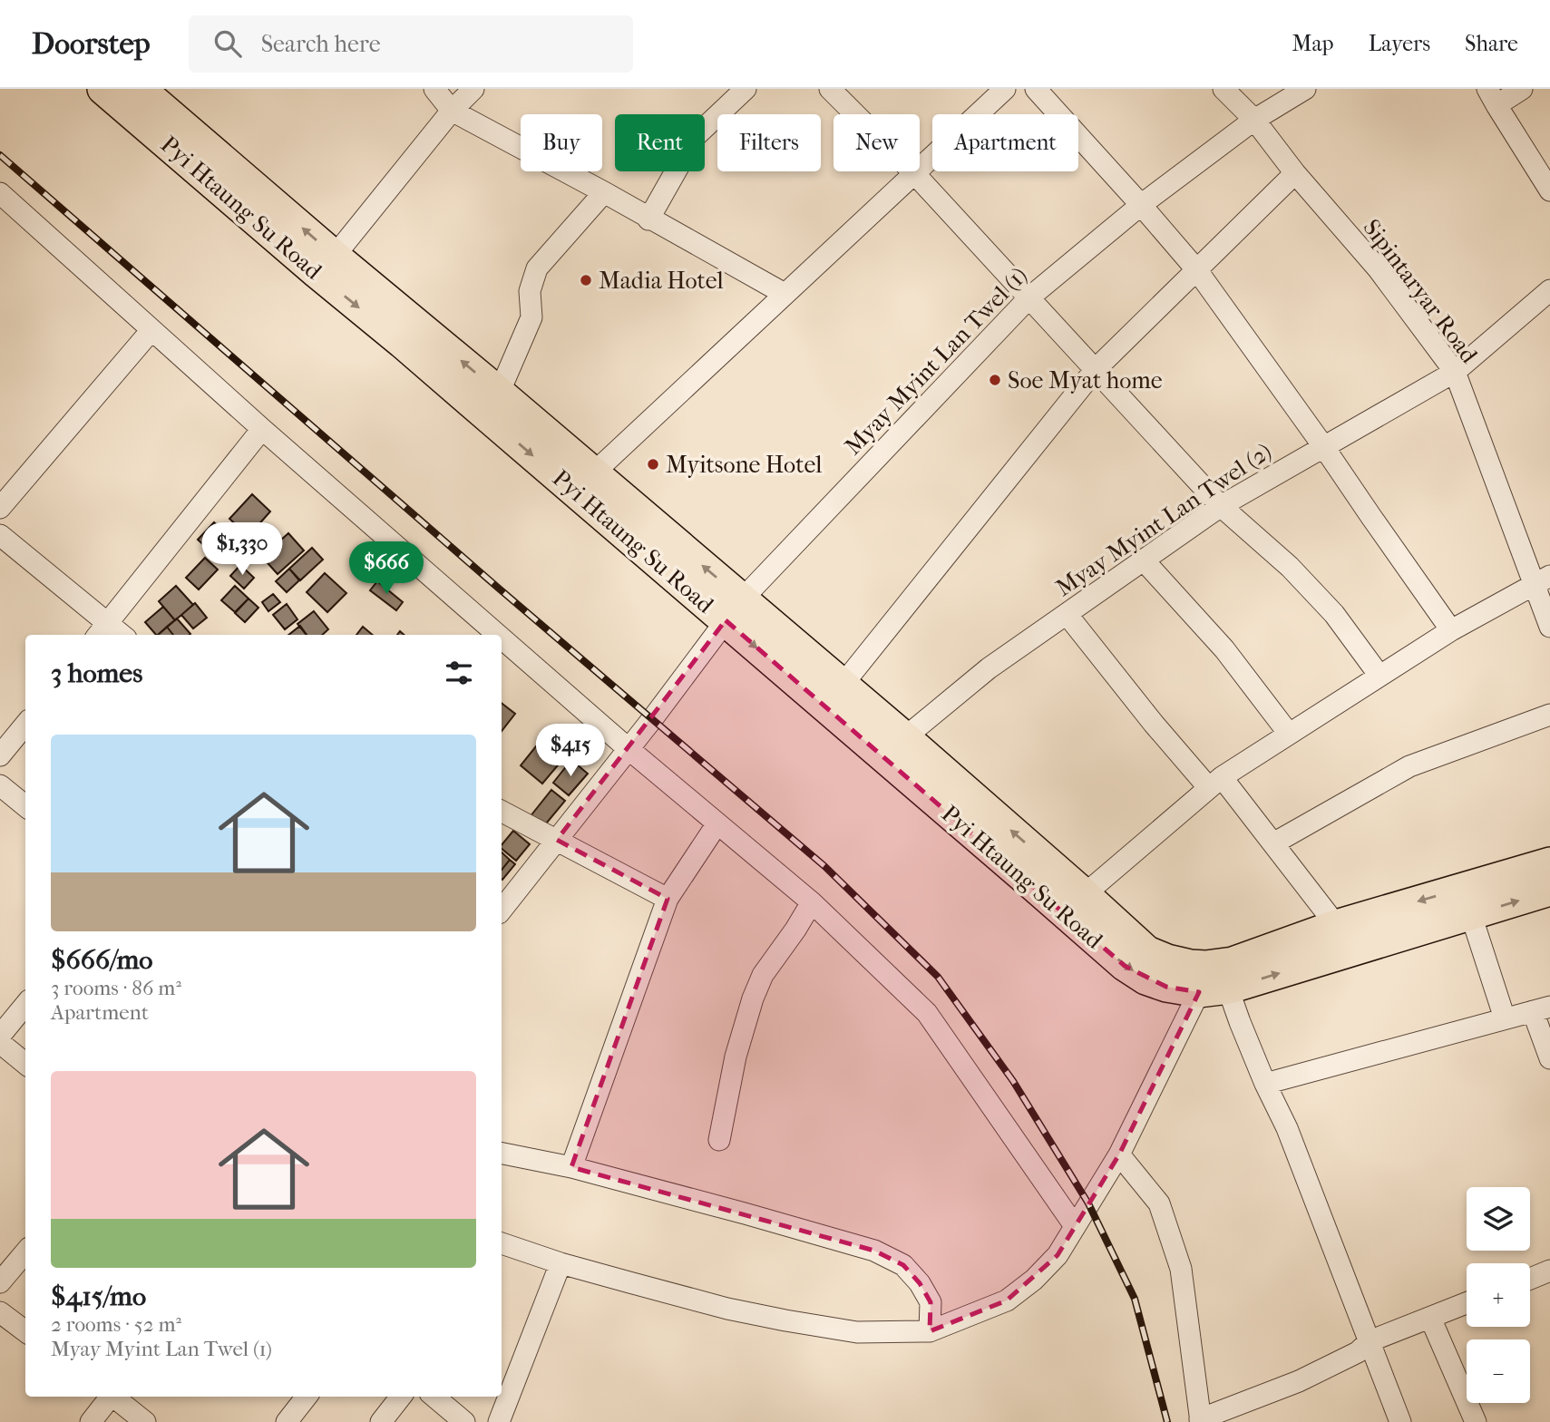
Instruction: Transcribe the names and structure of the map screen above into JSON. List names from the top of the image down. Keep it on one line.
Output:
{"streets":{"highway":["Pyi Htaung Su Road"],"street":["Sipintaryar Road","Myay Myint Lan Twel (1)","Myay Myint Lan Twel (2)"]},"crossings":[["Pyi Htaung Su Road","Myay Myint Lan Twel (1)"],["Pyi Htaung Su Road","Myay Myint Lan Twel (2)"],["Sipintaryar Road","Myay Myint Lan Twel (1)"],["Sipintaryar Road","Myay Myint Lan Twel (2)"]],"places":["Madia Hotel","Soe Myat home","Myitsone Hotel"],"page":{"header":"Doorstep","search":"Search here","nav":["Map","Layers","Share"],"chip":["Buy","Rent","Filters","New","Apartment"],"price":["$1,330","$666","$415"],"heading":"3 homes","list":[{"name":"$666/mo","note":"3 rooms · 86 m² · Apartment"},{"name":"$415/mo","note":"2 rooms · 52 m² · Myay Myint Lan Twel (1)"}],"map_buttons":["+","−"]}}
